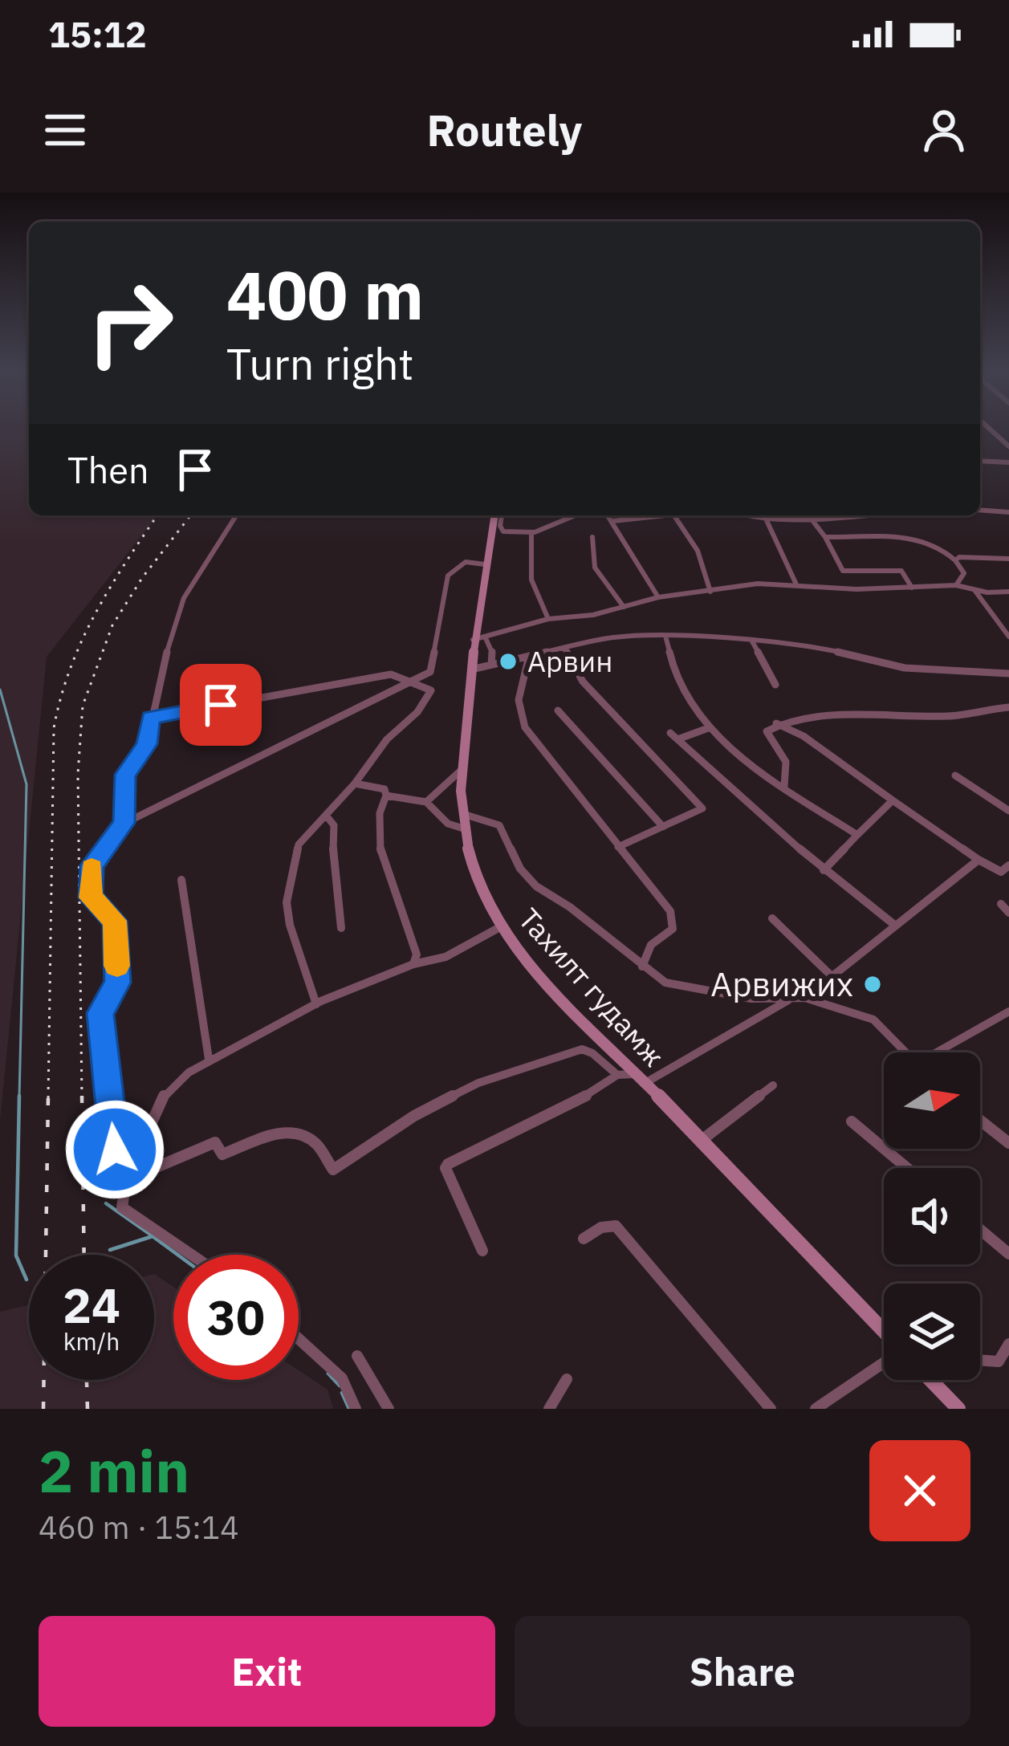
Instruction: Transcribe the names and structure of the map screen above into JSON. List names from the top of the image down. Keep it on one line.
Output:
{"streets":{"main road":["Тахилт гудамж"]},"places":["Арвин","Арвижих"],"north":"right","page":{"status":"15:12","header":"Routely","turn":["400 m","Turn right"],"then":"Then","speed":"24 km/h","limit":"30","heading":["2 min","460 m · 15:14"],"buttons":["Exit","Share"]}}
